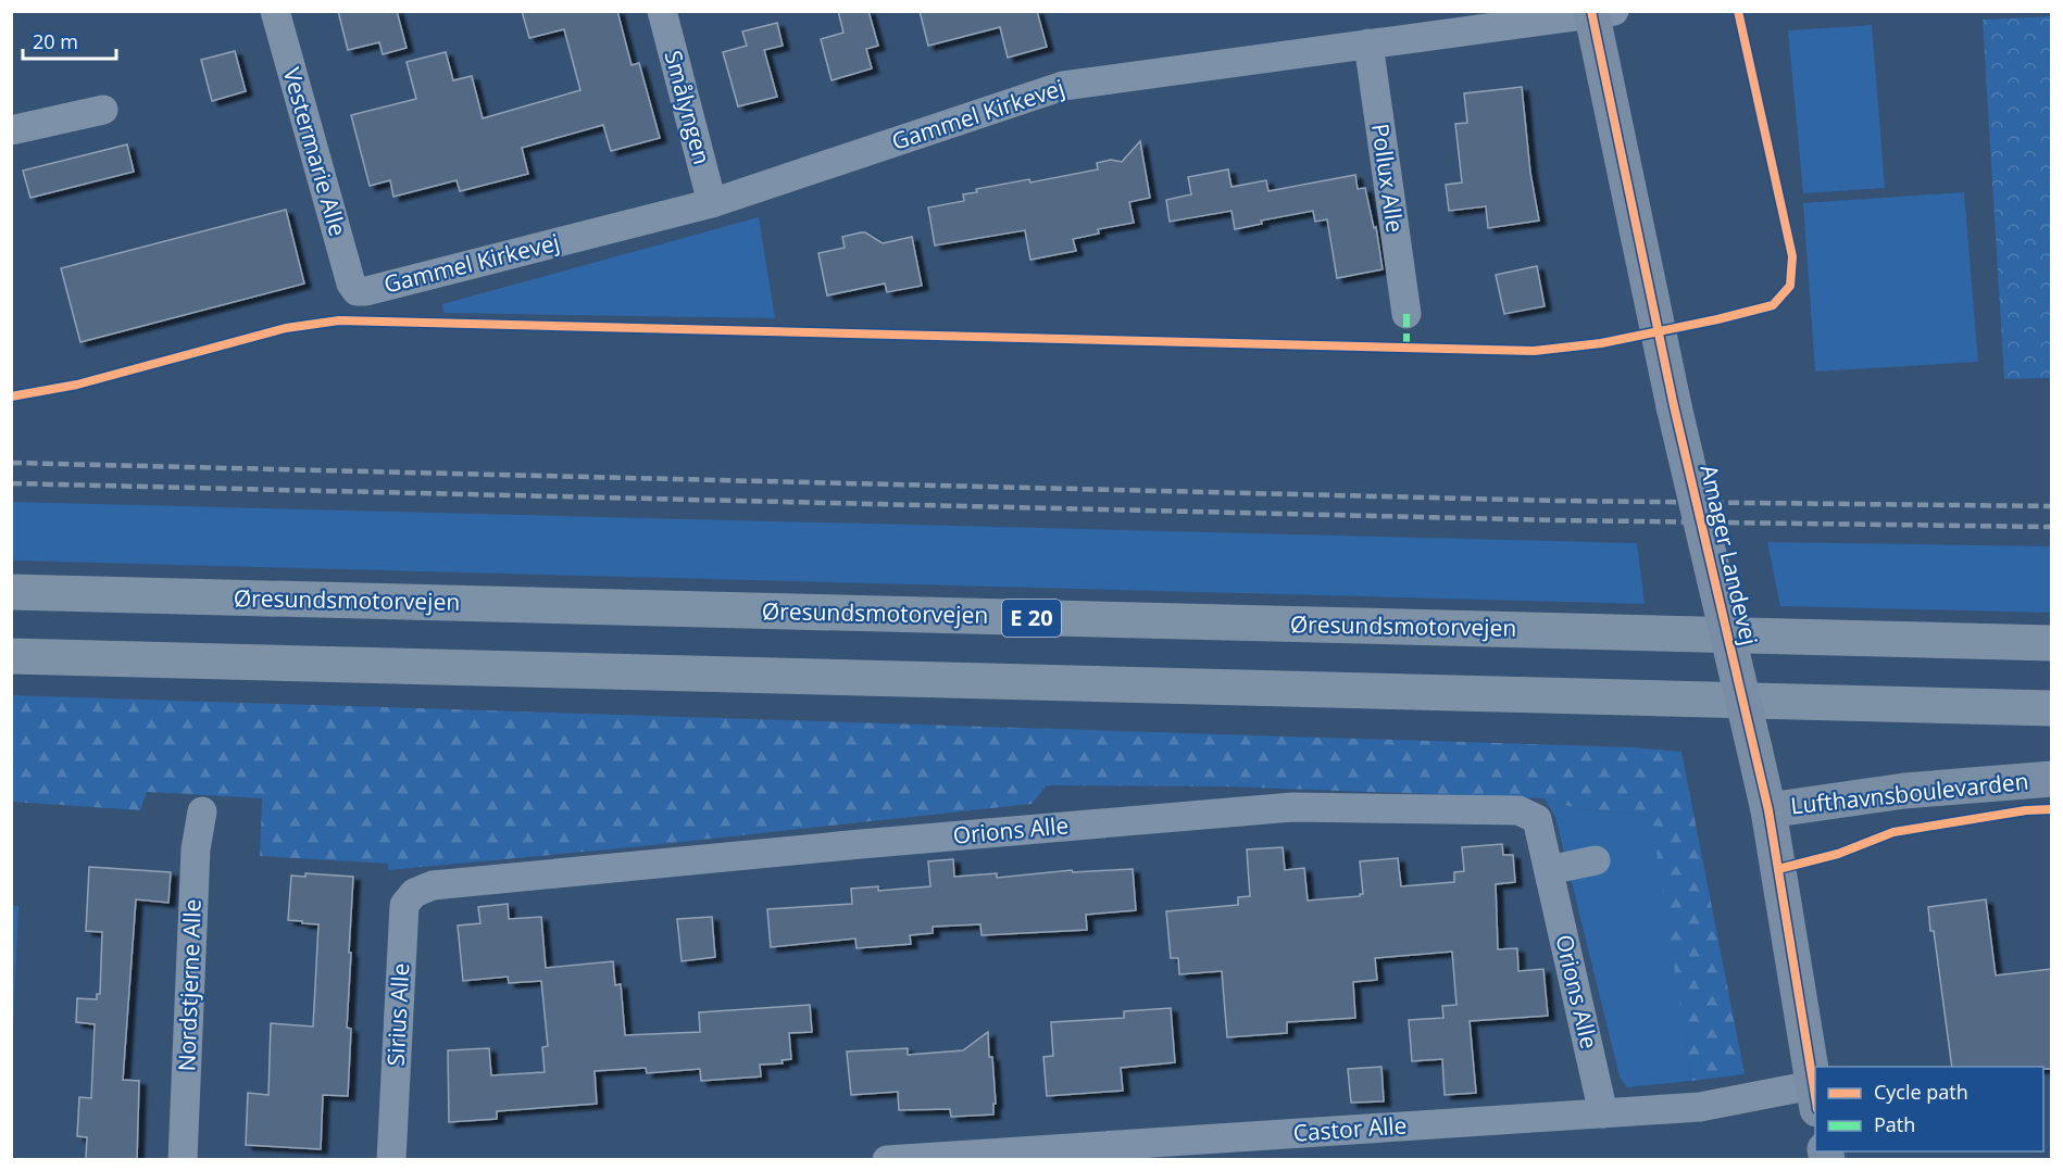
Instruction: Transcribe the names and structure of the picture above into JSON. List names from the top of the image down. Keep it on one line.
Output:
{"streets":{"highway":["Øresundsmotorvejen","E 20"],"street":["Smålyngen","Gammel Kirkevej","Vestermarie Alle","Pollux Alle","Amager Landevej","Lufthavnsboulevarden","Orions Alle","Nordstjerne Alle","Sirius Alle","Castor Alle"]},"crossings":[["Smålyngen","Gammel Kirkevej"],["Gammel Kirkevej","Vestermarie Alle"],["Gammel Kirkevej","Pollux Alle"],["Gammel Kirkevej","Amager Landevej"],["Amager Landevej","Lufthavnsboulevarden"],["Amager Landevej","Castor Alle"],["Orions Alle","Sirius Alle"],["Orions Alle","Castor Alle"]],"legend":["Cycle path","Path"],"scale_bar":"20 m"}
